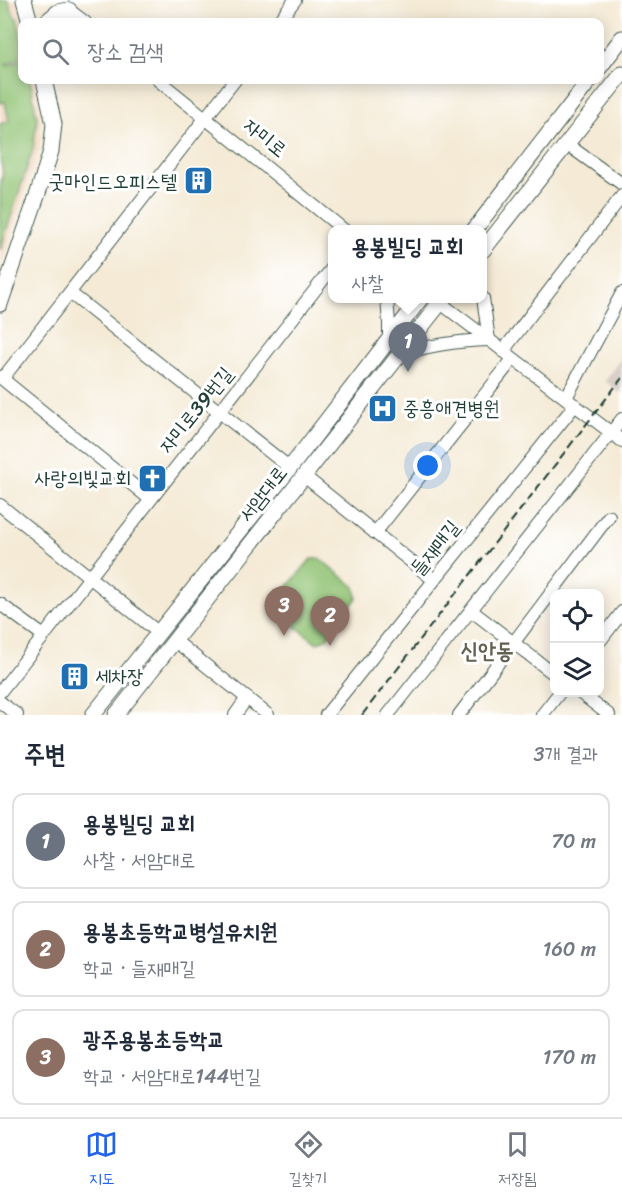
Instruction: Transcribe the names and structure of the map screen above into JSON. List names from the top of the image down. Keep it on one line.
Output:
{"streets":{"main road":["서암대로"],"street":["자미로","자미로39번길","들재매길"]},"districts":["신안동"],"places":{"building":["굿마인드오피스텔","세차장"],"hospital":["중흥애견병원"],"church":["사랑의빛교회"]},"page":{"search":"장소 검색","popup":["용봉빌딩 교회","사찰"],"pins":["1","3","2"],"heading":["주변","3개 결과"],"list":[{"mark":"1","name":"용봉빌딩 교회","note":"사찰 · 서암대로","value":"70 m"},{"mark":"2","name":"용봉초등학교병설유치원","note":"학교 · 들재매길","value":"160 m"},{"mark":"3","name":"광주용봉초등학교","note":"학교 · 서암대로144번길","value":"170 m"}],"nav":["지도","길찾기","저장됨"]}}
